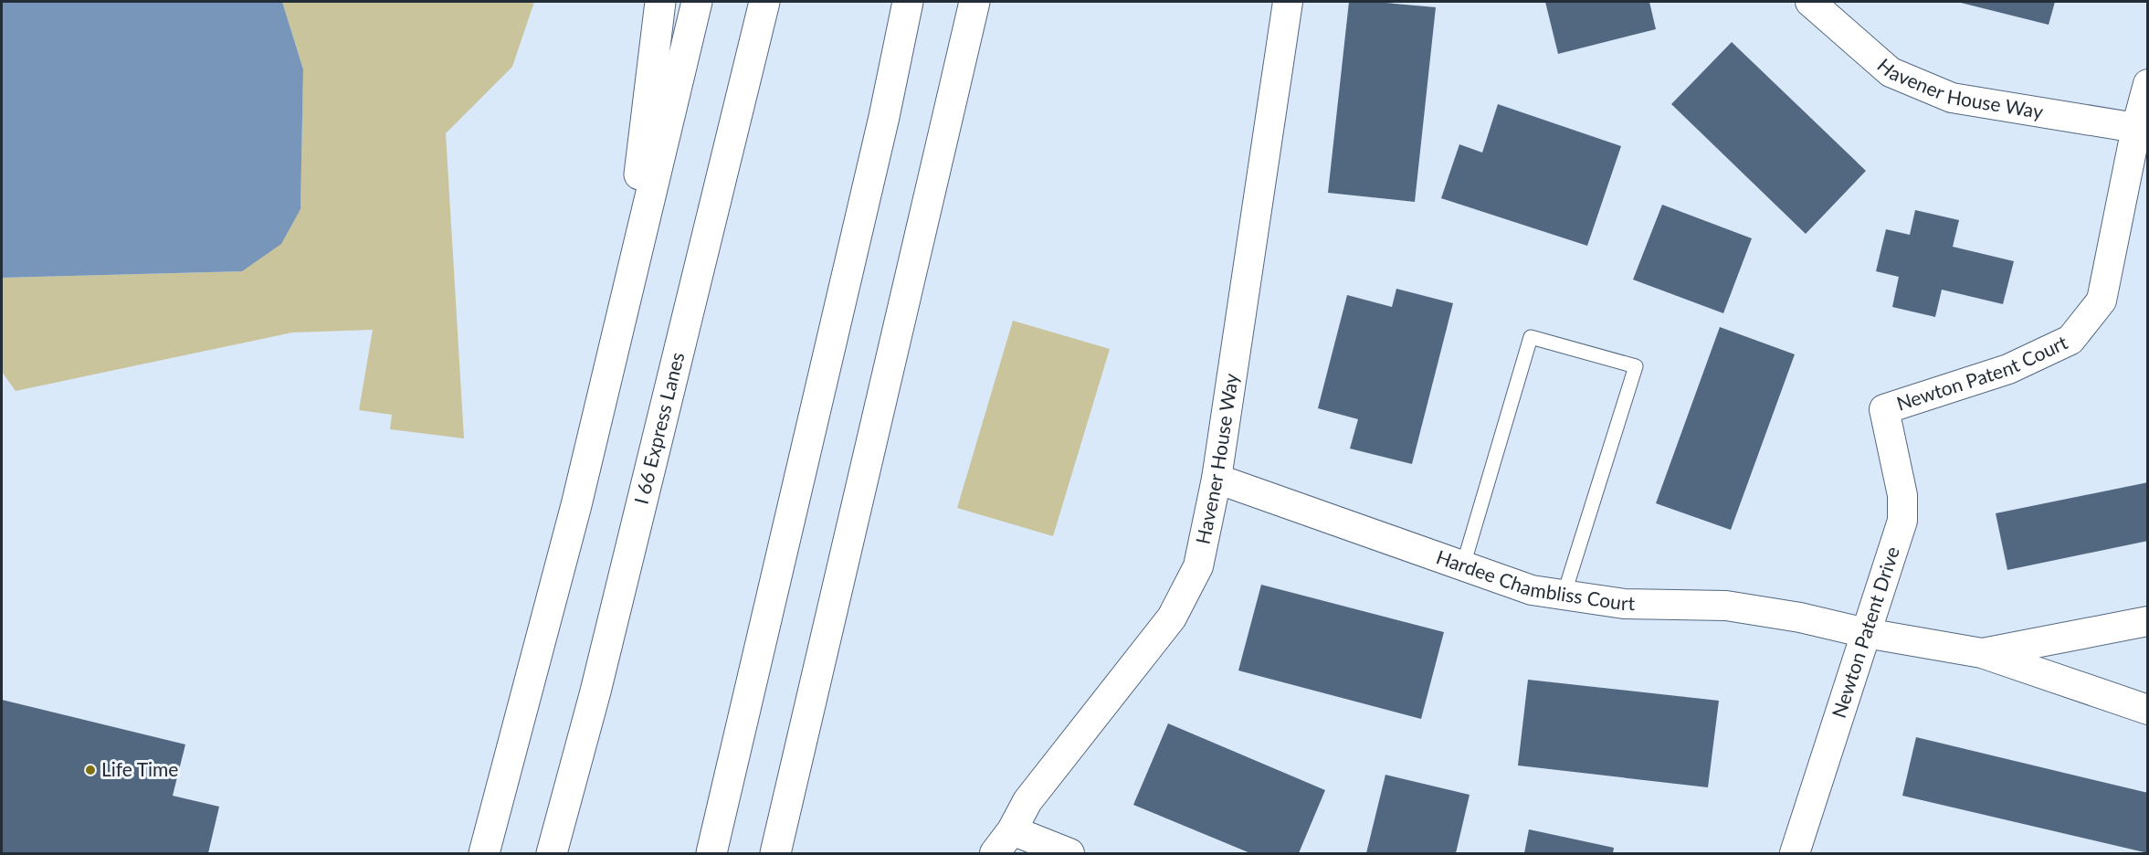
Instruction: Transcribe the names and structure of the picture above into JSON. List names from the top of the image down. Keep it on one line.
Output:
{"streets":{"highway":["I 66 Express Lanes"],"street":["Havener House Way","Newton Patent Court","Hardee Chambliss Court","Newton Patent Drive"]},"crossings":[["Havener House Way","Newton Patent Court"],["Havener House Way","Hardee Chambliss Court"],["Newton Patent Court","Newton Patent Drive"],["Hardee Chambliss Court","Newton Patent Drive"]],"places":["Life Time"]}
